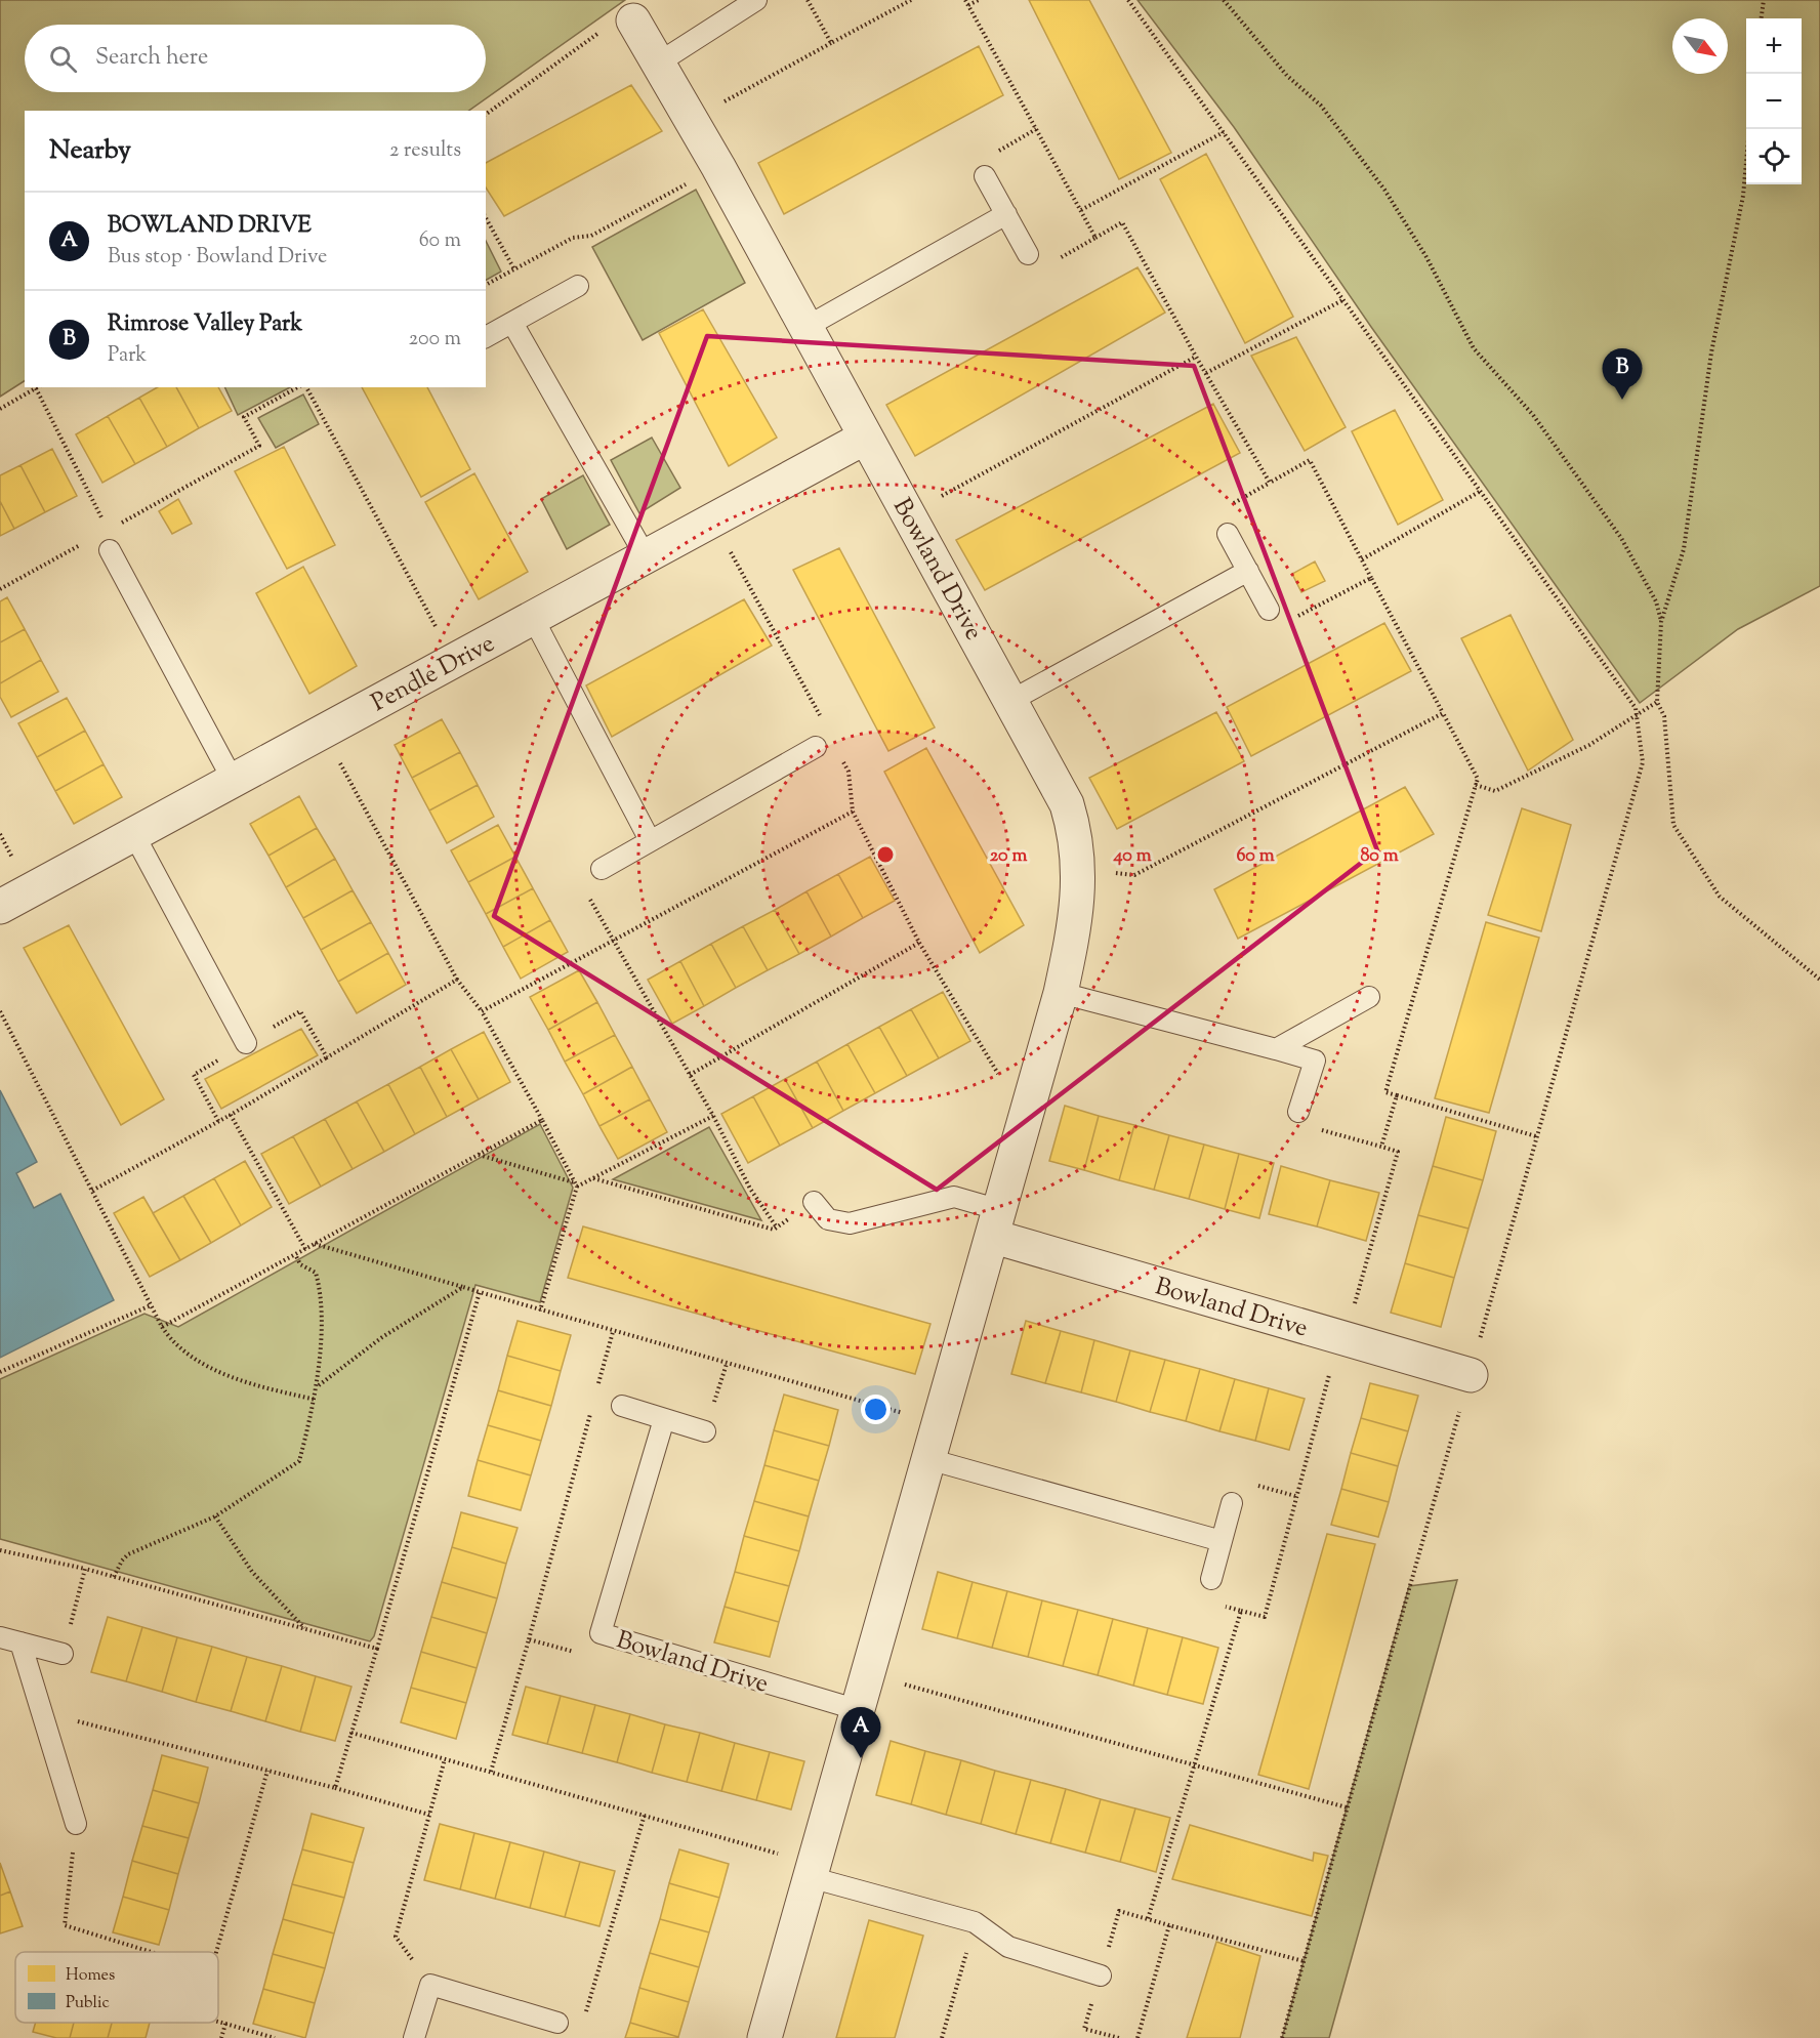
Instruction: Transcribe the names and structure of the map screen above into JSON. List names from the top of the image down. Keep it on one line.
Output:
{"streets":{"street":["Bowland Drive","Pendle Drive"]},"crossings":[["Bowland Drive","Pendle Drive"]],"legend":["Homes","Public"],"north":"bottom right","page":{"map_buttons":["+","−"],"search":"Search here","heading":["Nearby","2 results"],"list":[{"mark":"A","name":"BOWLAND DRIVE","note":"Bus stop · Bowland Drive","value":"60 m"},{"mark":"B","name":"Rimrose Valley Park","note":"Park","value":"200 m"}],"pins":["B","A"]},"rings":["20 m","40 m","60 m","80 m"]}
